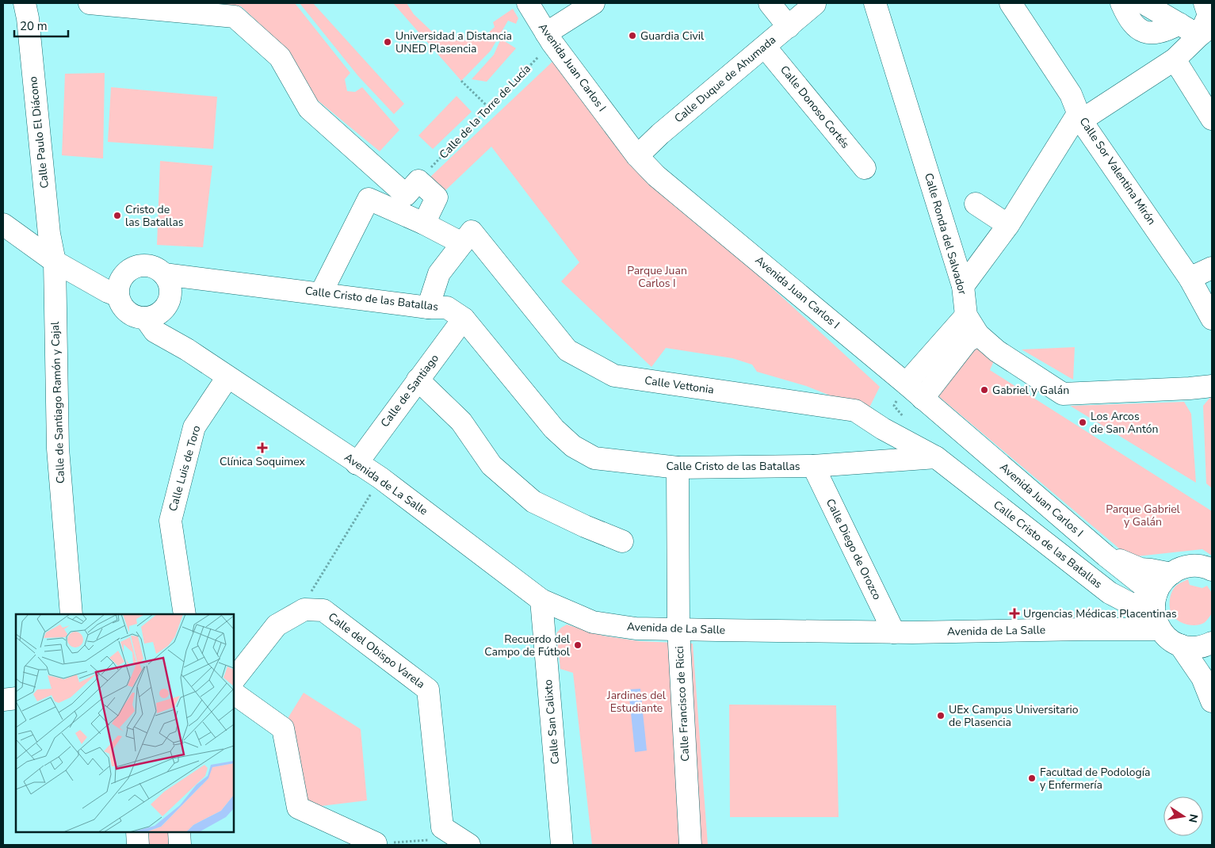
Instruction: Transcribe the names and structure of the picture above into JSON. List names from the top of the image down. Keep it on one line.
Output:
{"streets":{"street":["Avenida Juan Carlos I","Calle Duque de Ahumada","Calle Donoso Cortés","Calle Paulo El Diácono","Calle Sor Valentina Mirón","Calle Ronda del Salvador","Calle Cristo de las Batallas","Calle Vettonia","Calle de Santiago","Calle de Santiago Ramón y Cajal","Calle Luis de Toro","Avenida de La Salle","Calle Diego de Orozco","Calle del Obispo Varela","Calle Francisco de Ricci","Calle San Calixto"],"path":["Calle de la Torre de Lucía"]},"crossings":[["Avenida Juan Carlos I","Calle Duque de Ahumada"],["Avenida Juan Carlos I","Calle de la Torre de Lucía"],["Avenida Juan Carlos I","Calle Cristo de las Batallas"],["Avenida Juan Carlos I","Avenida de La Salle"],["Calle Duque de Ahumada","Calle Donoso Cortés"],["Calle Paulo El Diácono","Calle de Santiago Ramón y Cajal"],["Calle Cristo de las Batallas","Calle Vettonia"],["Calle Cristo de las Batallas","Calle de Santiago"],["Calle Cristo de las Batallas","Avenida de La Salle"],["Calle Cristo de las Batallas","Calle Diego de Orozco"],["Calle Cristo de las Batallas","Calle Francisco de Ricci"],["Calle de Santiago","Avenida de La Salle"],["Calle Luis de Toro","Avenida de La Salle"],["Avenida de La Salle","Calle Diego de Orozco"],["Avenida de La Salle","Calle Francisco de Ricci"],["Avenida de La Salle","Calle San Calixto"]],"parks":["Parque Juan Carlos I","Parque Gabriel y Galán","Jardines del Estudiante"],"places":{"other":["Guardia Civil","Universidad a Distancia UNED Plasencia","Cristo de las Batallas","Gabriel y Galán","Los Arcos de San Antón","Recuerdo del Campo de Fútbol","UEx Campus Universitario de Plasencia","Facultad de Podología y Enfermería"],"health":["Clínica Soquimex","Urgencias Médicas Placentinas"]},"scale_bar":"20 m","north":"right"}
